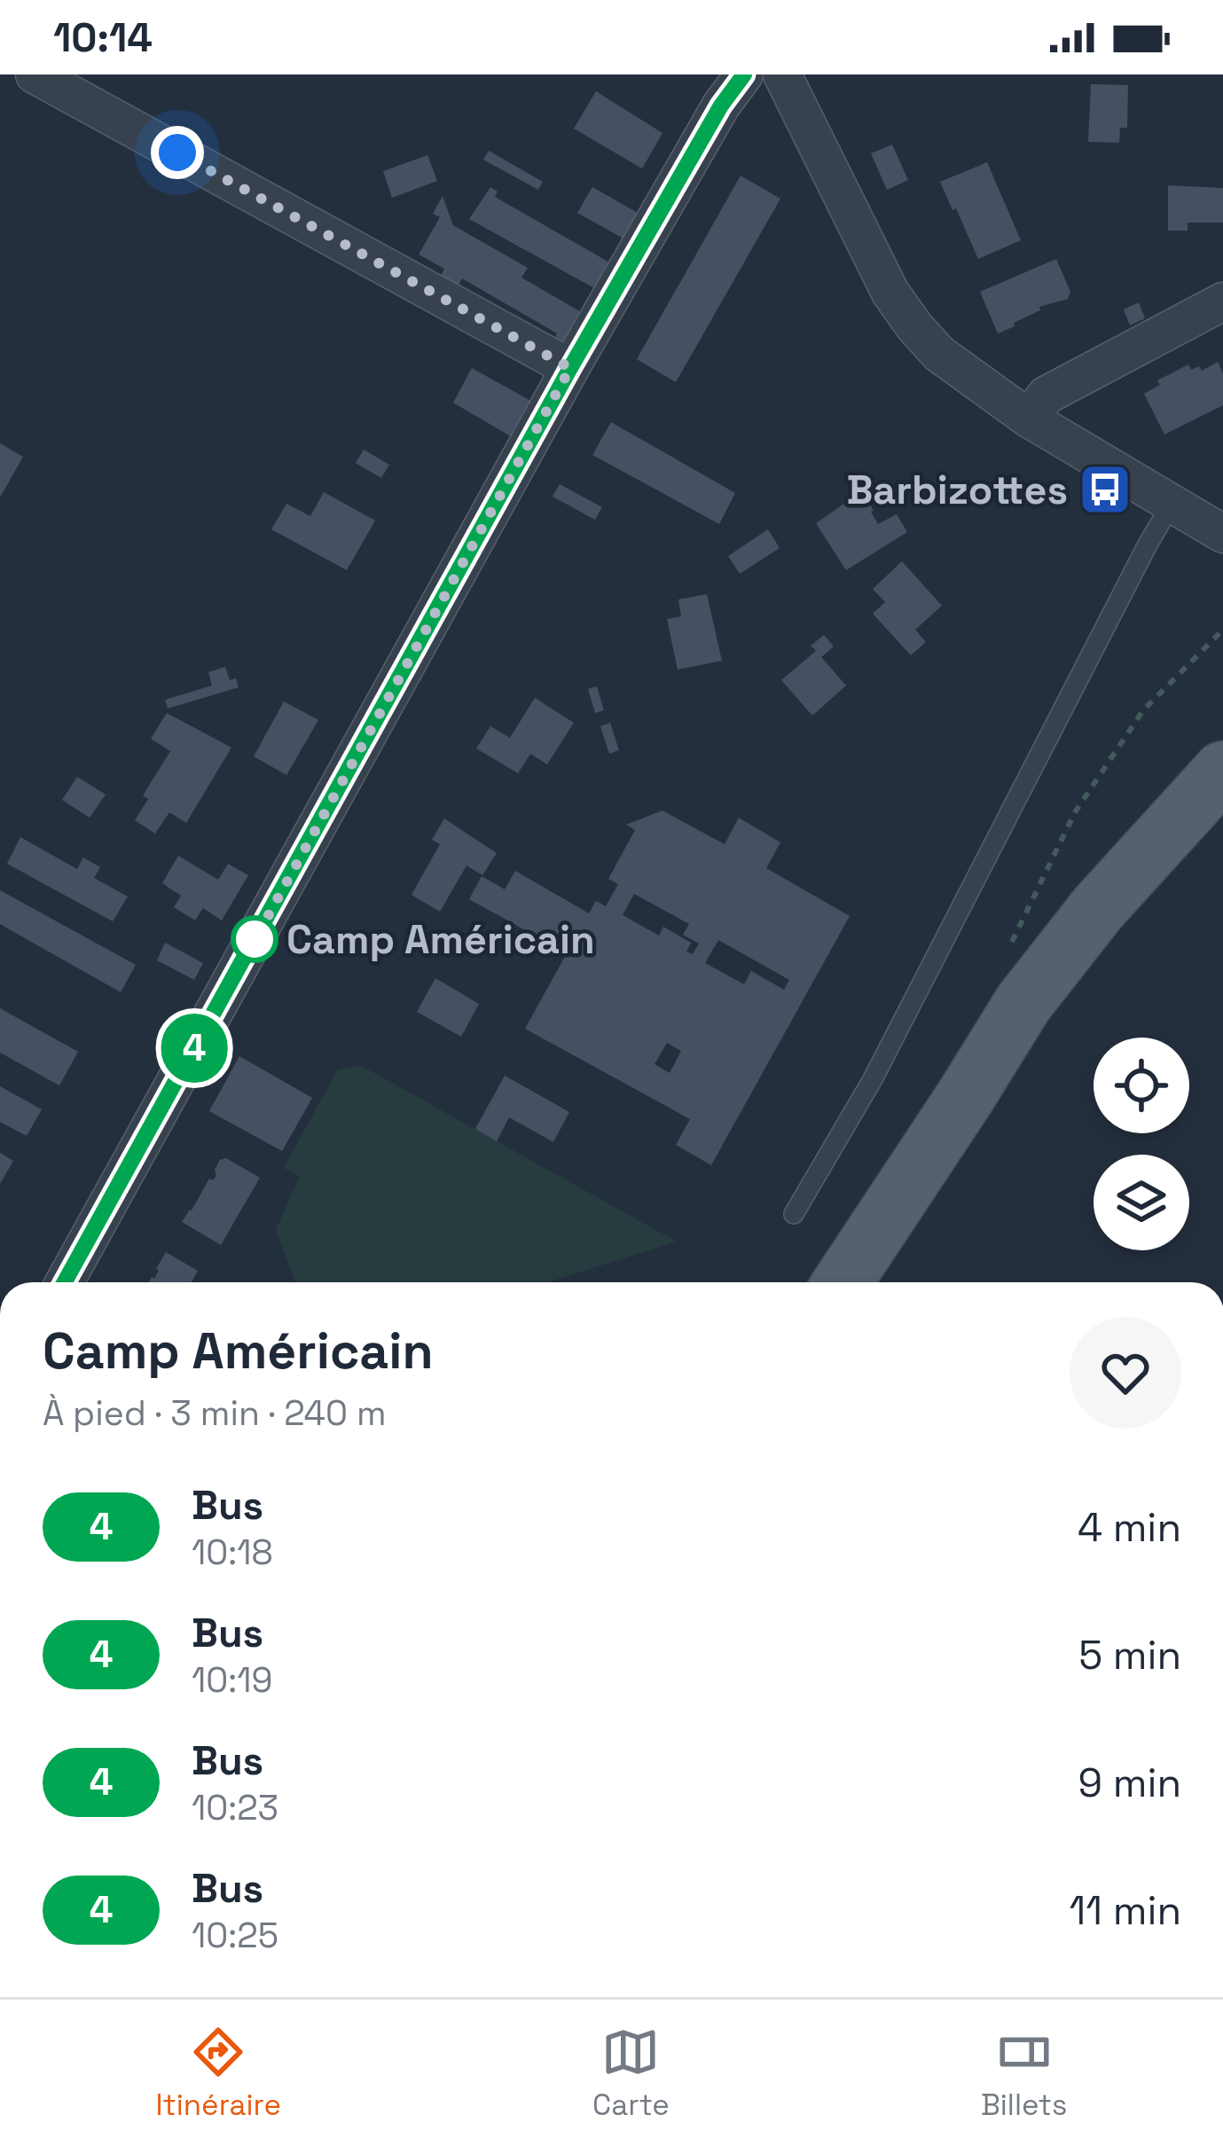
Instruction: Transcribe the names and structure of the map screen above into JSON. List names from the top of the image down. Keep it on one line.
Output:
{"places":{"bus stop":["Barbizottes"],"other":["Camp Américain"]},"lines":["bus line 4"],"page":{"status":"10:14","on_map":"4","heading":["Camp Américain","À pied · 3 min · 240 m"],"list":[{"mark":"4","name":"Bus","note":"10:18","value":"4 min"},{"mark":"4","name":"Bus","note":"10:19","value":"5 min"},{"mark":"4","name":"Bus","note":"10:23","value":"9 min"},{"mark":"4","name":"Bus","note":"10:25","value":"11 min"}],"tabs":["Itinéraire","Carte","Billets"]}}
